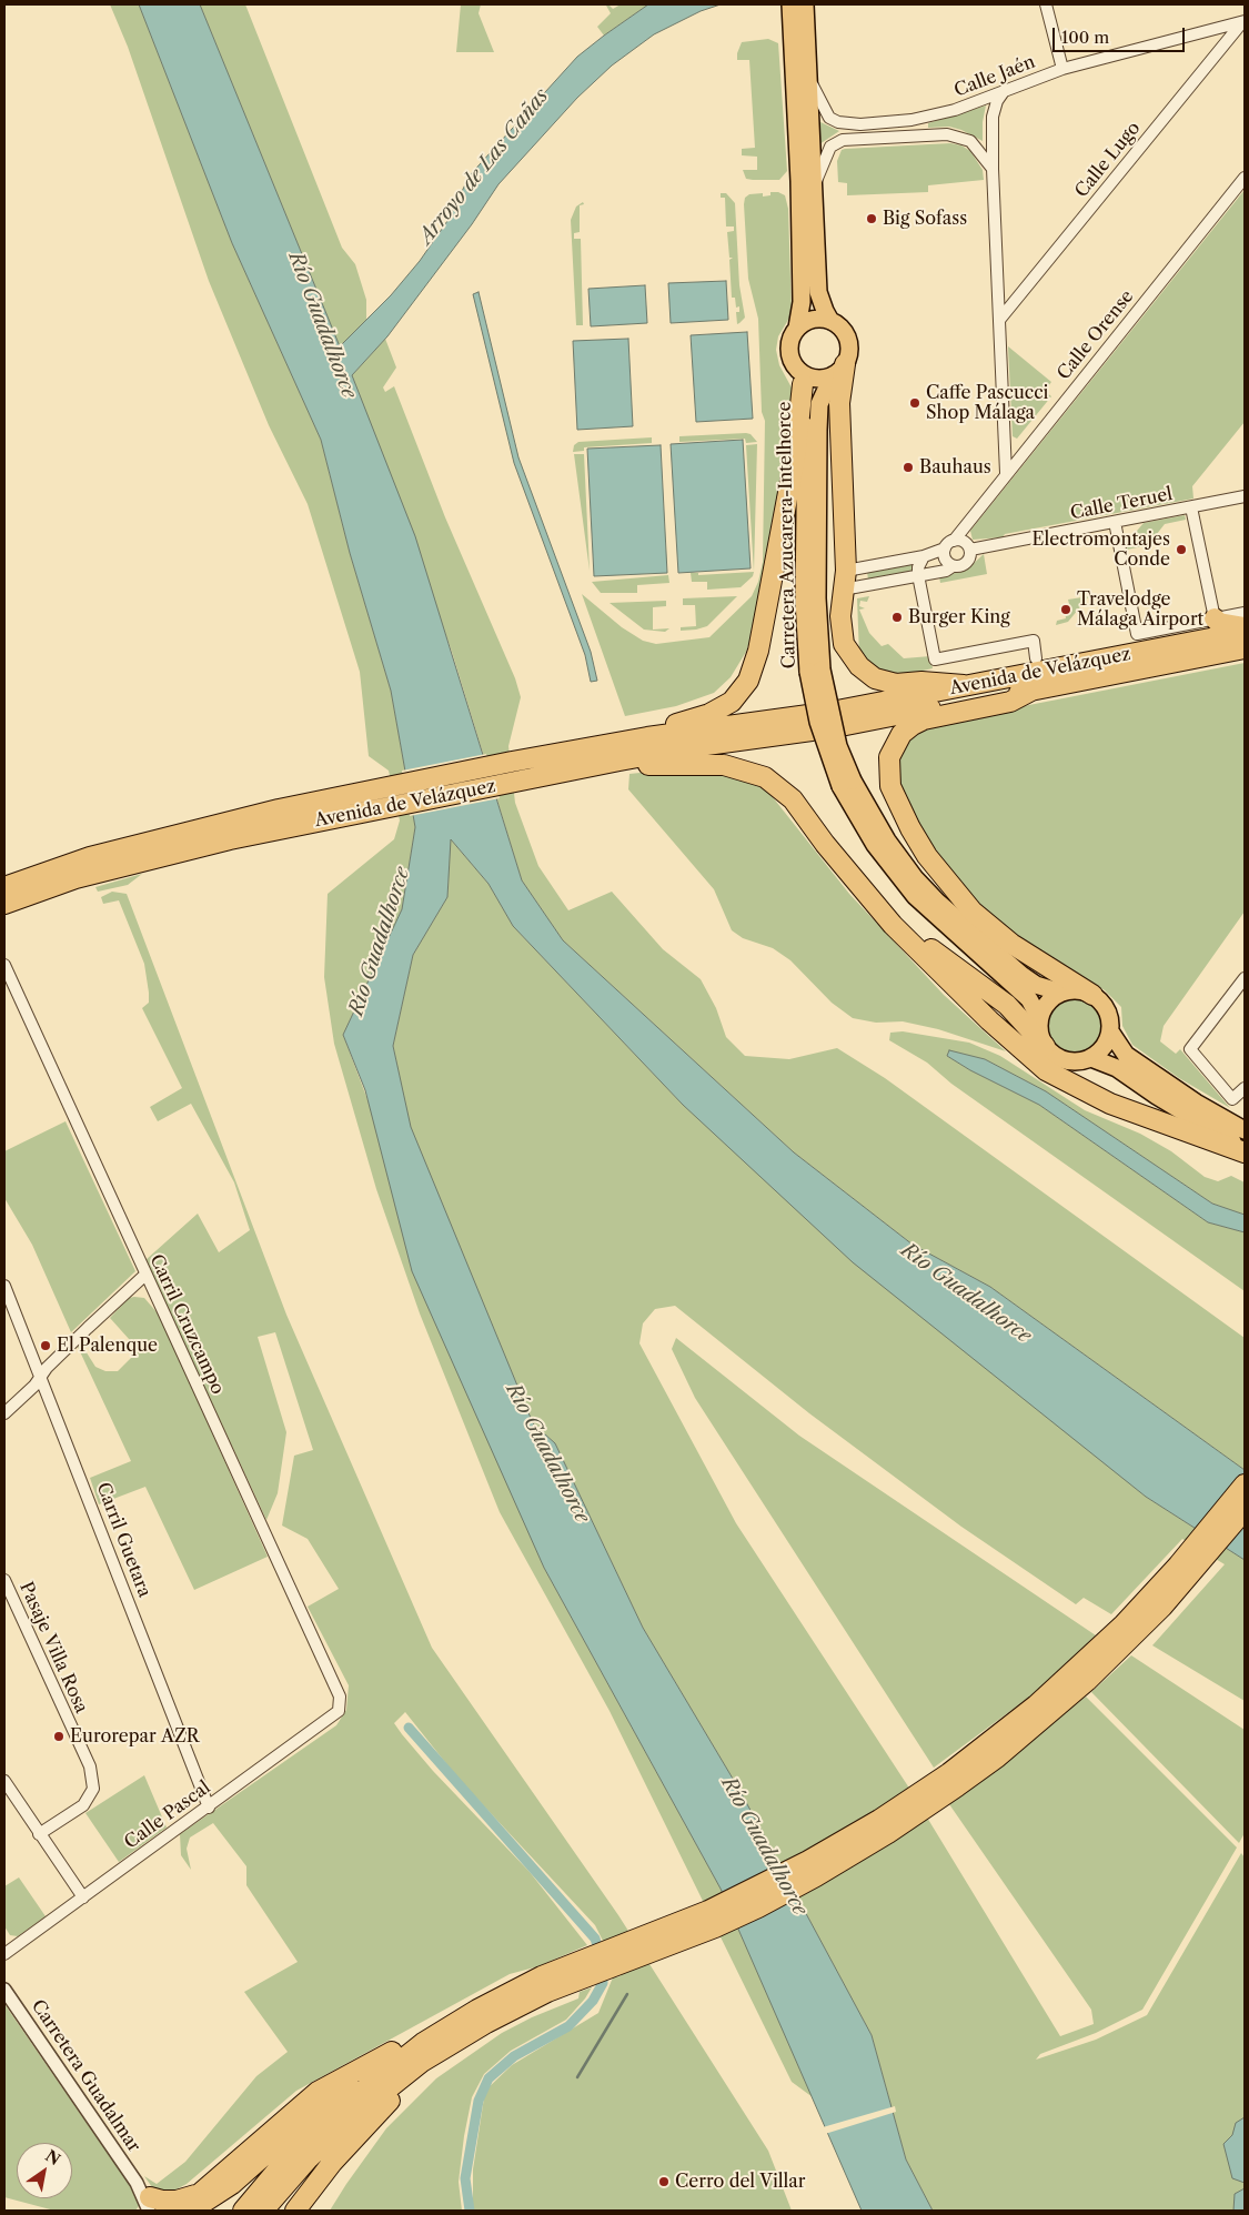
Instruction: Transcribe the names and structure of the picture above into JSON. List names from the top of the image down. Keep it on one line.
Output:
{"streets":{"highway":["Avenida de Velázquez"],"main road":["Carretera Azucarera-Intelhorce"],"street":["Calle Jaén","Calle Lugo","Calle Orense","Calle Teruel","Carril Cruzcampo","Carril Guetara","Pasaje Villa Rosa","Calle Pascal","Carretera Guadalmar"]},"crossings":[["Calle Jaén","Calle Lugo"],["Calle Orense","Calle Teruel"],["Calle Teruel","Avenida de Velázquez"],["Carretera Azucarera-Intelhorce","Avenida de Velázquez"],["Carril Cruzcampo","Calle Pascal"],["Carril Guetara","Calle Pascal"]],"water":["Arroyo de Las Cañas","Río Guadalhorce"],"places":["Big Sofass","Caffe Pascucci Shop Málaga","Bauhaus","Electromontajes Conde","Travelodge Málaga Airport","Burger King","El Palenque","Eurorepar AZR","Cerro del Villar"],"scale_bar":"100 m","north":"top right"}
